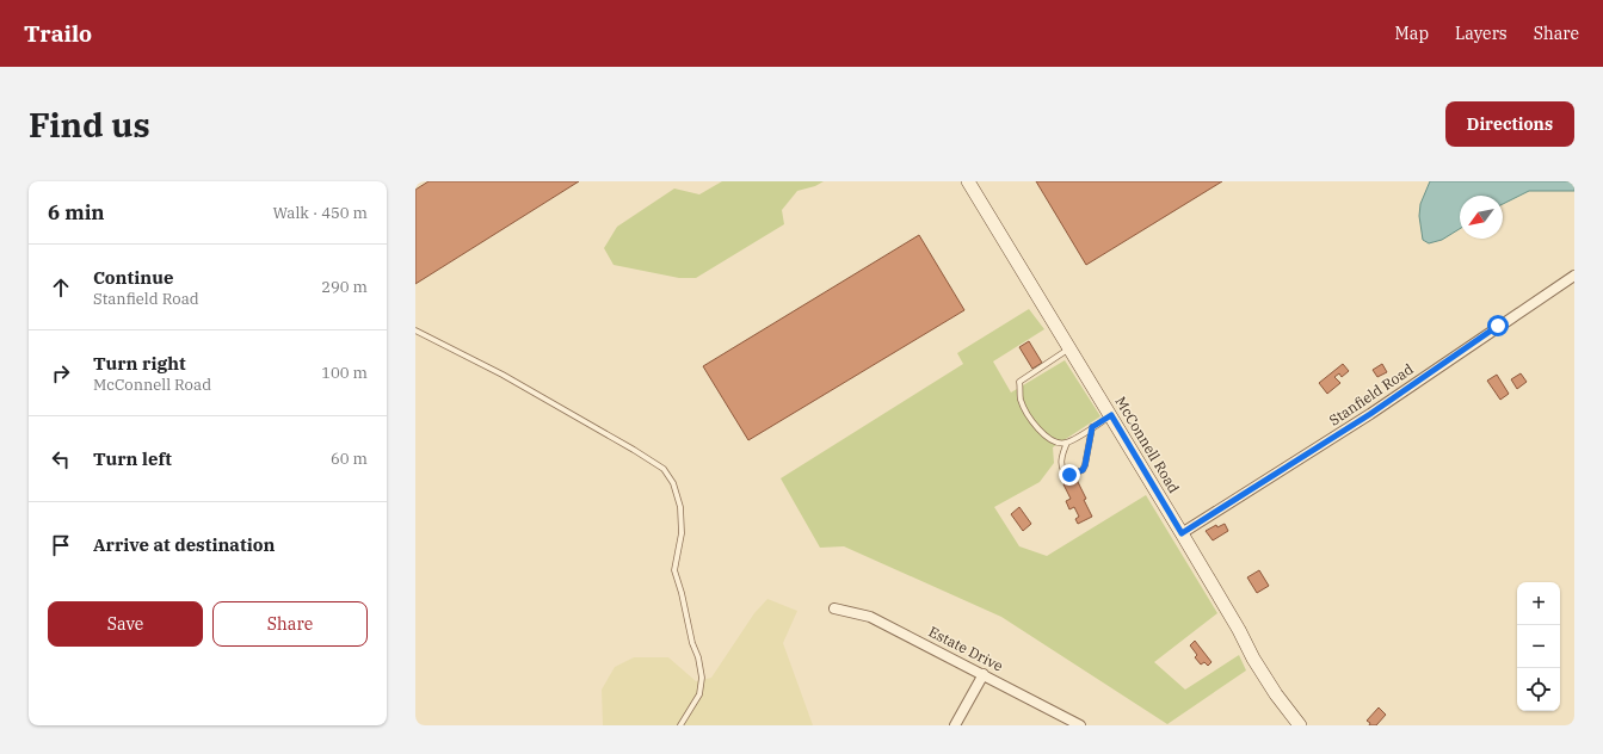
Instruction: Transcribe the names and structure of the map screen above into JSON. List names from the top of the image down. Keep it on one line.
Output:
{"streets":{"street":["Stanfield Road","McConnell Road","Estate Drive"]},"crossings":[["Stanfield Road","McConnell Road"]],"north":"bottom left","page":{"header":"Trailo","nav":["Map","Layers","Share"],"buttons":["Directions",["Save","Share"]],"title":"Find us","heading":["6 min","Walk · 450 m"],"list":[["Continue","Stanfield Road","290 m"],["Turn right","McConnell Road","100 m"],["Turn left","60 m"],"Arrive at destination"],"map_buttons":["+","−"]}}
